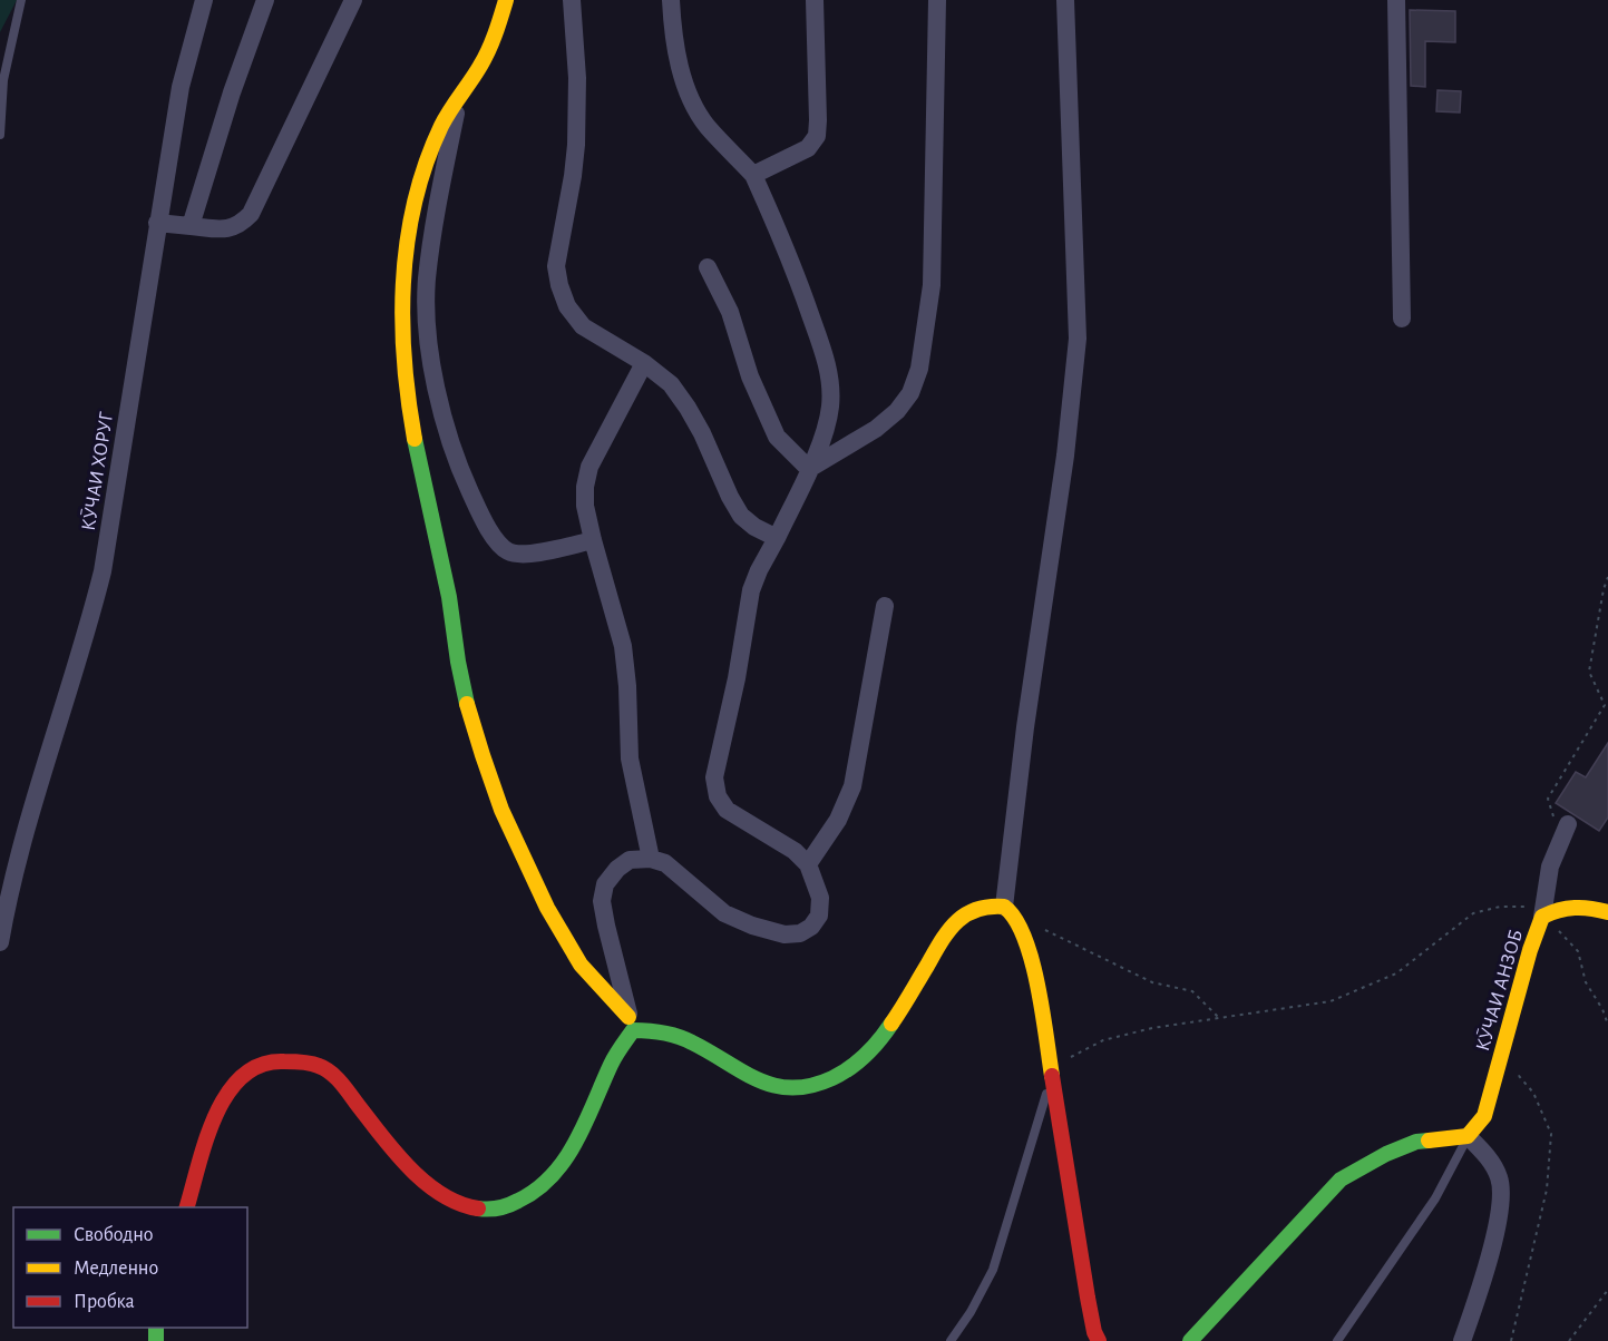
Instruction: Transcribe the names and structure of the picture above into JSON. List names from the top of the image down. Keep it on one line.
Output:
{"streets":{"street":["КӮЧАИ ХОРУГ","КӮЧАИ АНЗОБ"]},"legend":["Свободно","Медленно","Пробка"]}
